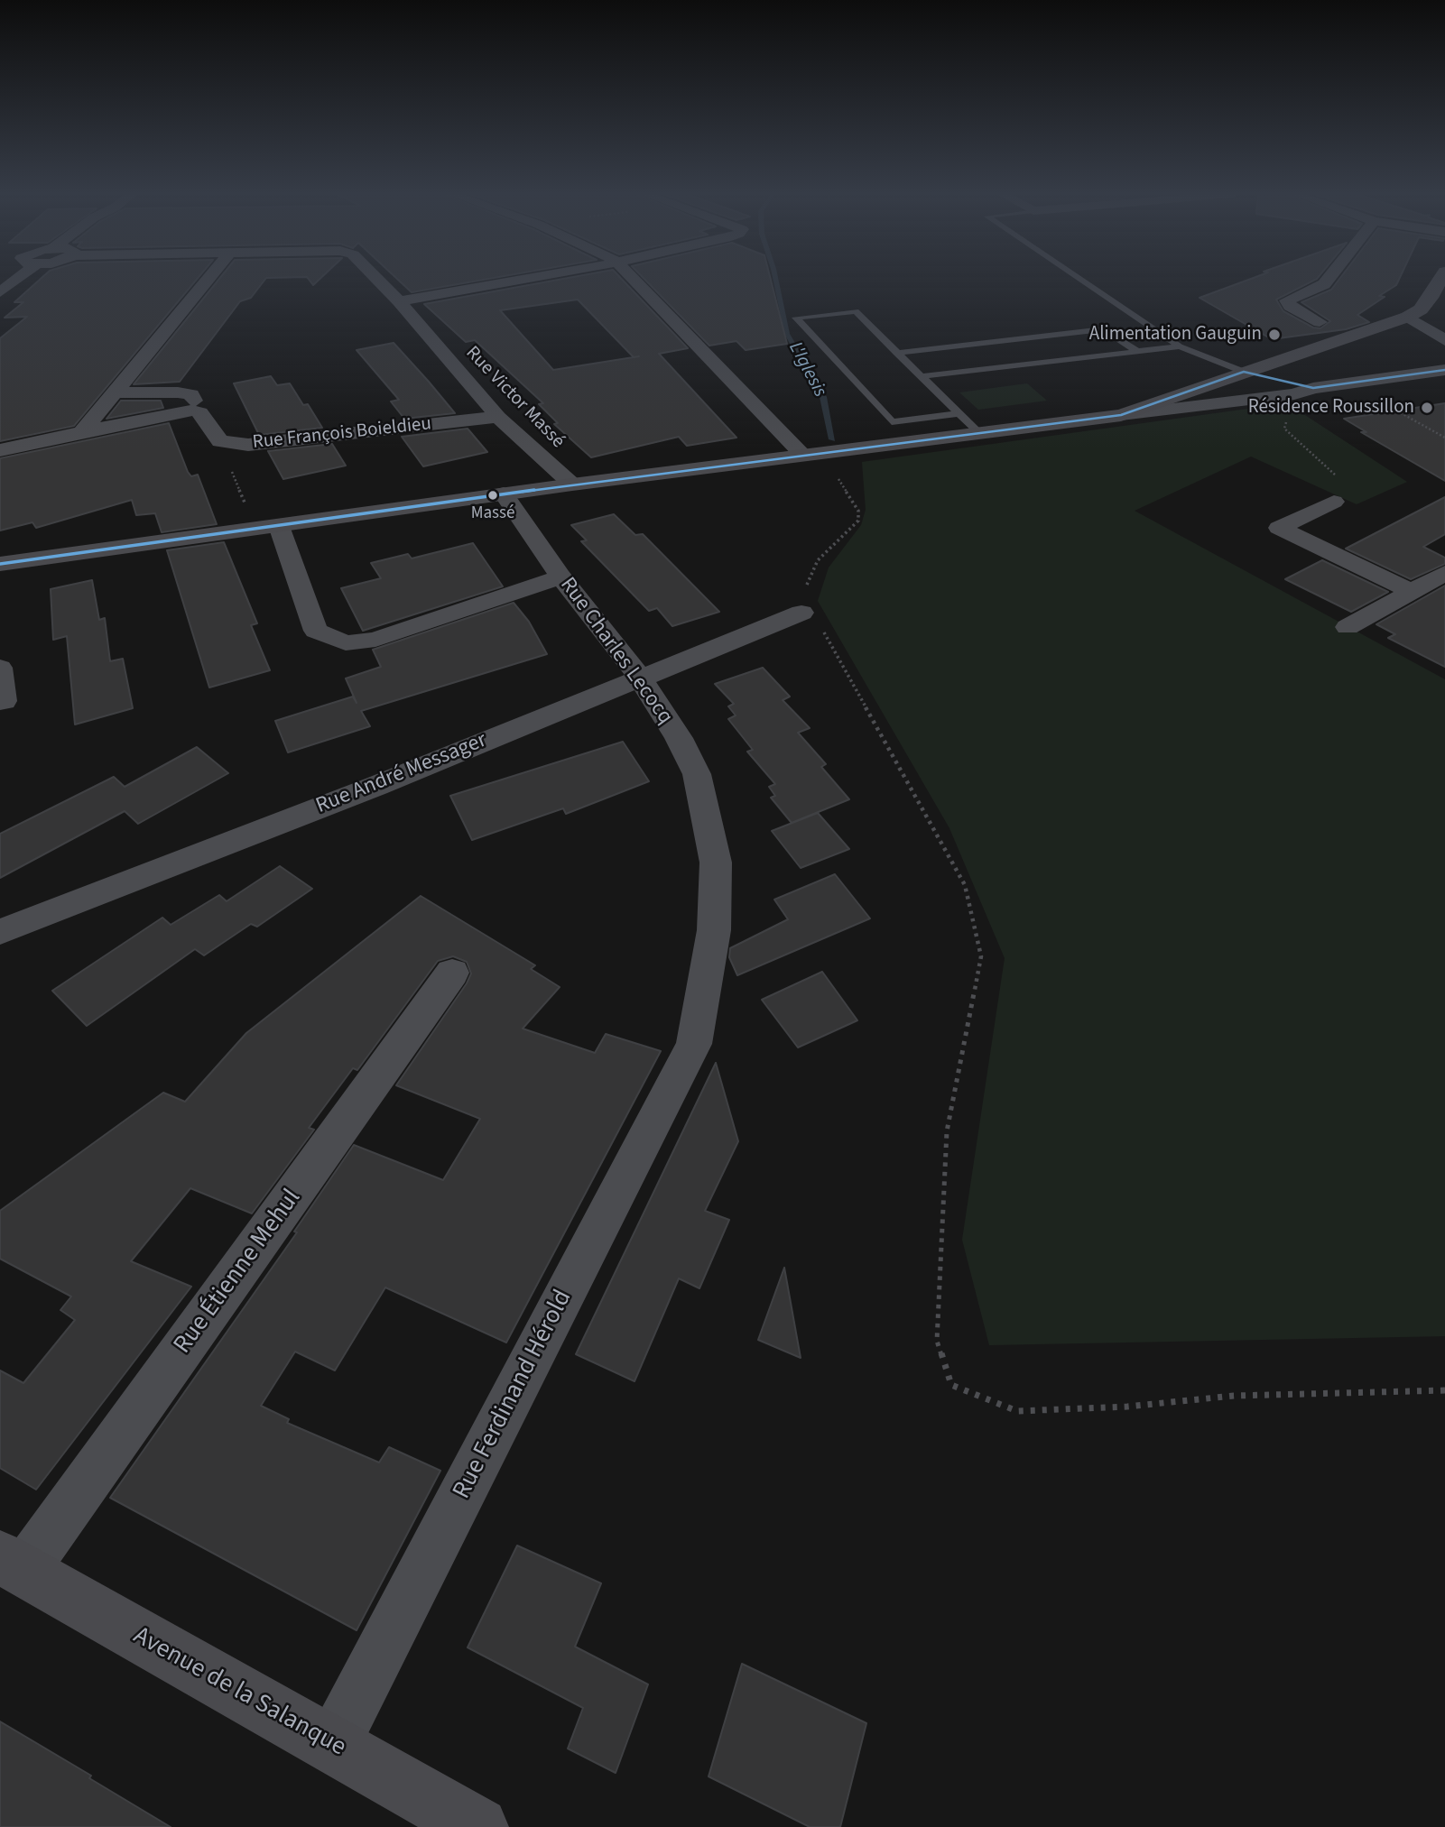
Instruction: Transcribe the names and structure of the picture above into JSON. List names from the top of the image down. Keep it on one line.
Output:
{"streets":{"street":["Rue Victor Massé","Rue François Boieldieu","Rue Charles Lecocq","Rue André Messager","Rue Étienne Mehul","Rue Ferdinand Hérold","Avenue de la Salanque"]},"crossings":[["Rue Victor Massé","Rue François Boieldieu"],["Rue Charles Lecocq","Rue André Messager"],["Rue Charles Lecocq","Rue Ferdinand Hérold"],["Rue Étienne Mehul","Avenue de la Salanque"],["Rue Ferdinand Hérold","Avenue de la Salanque"]],"water":["L'Iglesis"],"places":["Alimentation Gauguin","Résidence Roussillon","Massé"]}
